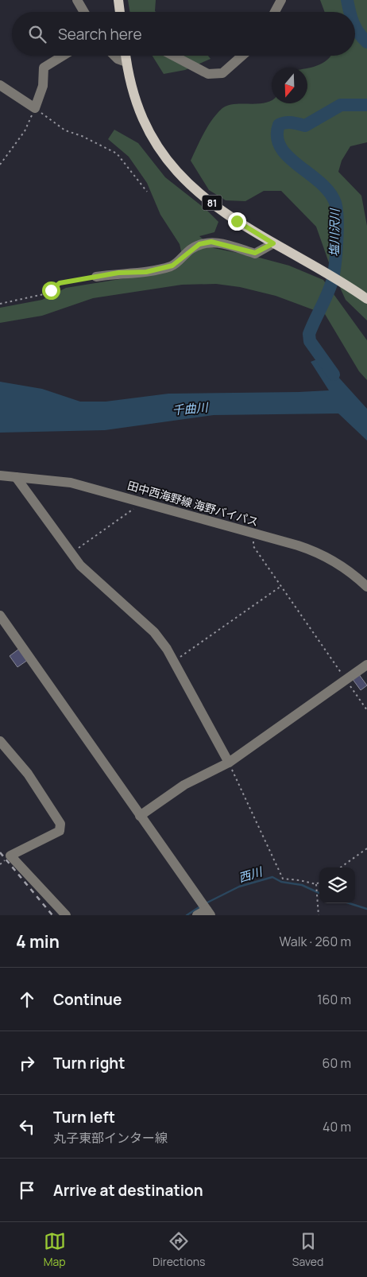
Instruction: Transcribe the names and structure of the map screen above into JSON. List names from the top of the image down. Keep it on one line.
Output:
{"streets":{"main road":["81"],"street":["田中西海野線 海野バイパス"]},"water":["塩川沢川","千曲川","西川"],"north":"bottom","page":{"search":"Search here","heading":["4 min","Walk · 260 m"],"list":[["Continue","160 m"],["Turn right","60 m"],["Turn left","丸子東部インター線","40 m"],"Arrive at destination"],"nav":["Map","Directions","Saved"]}}
